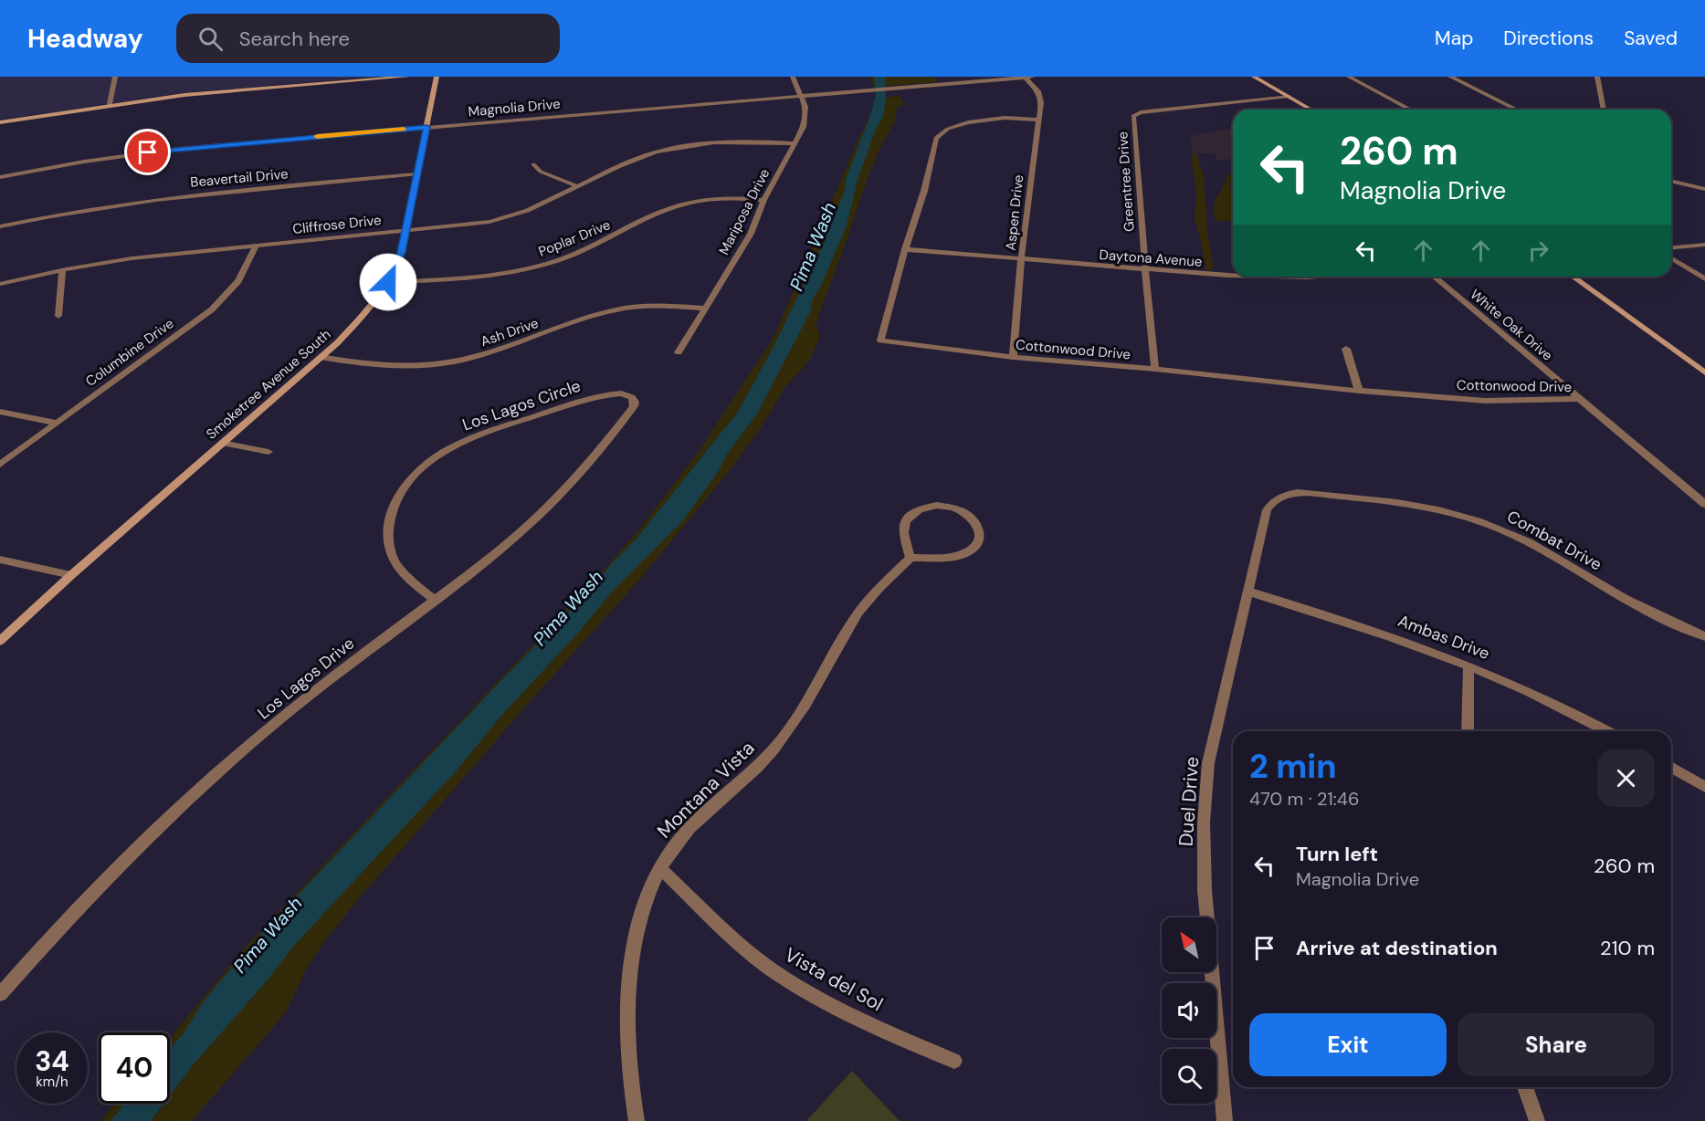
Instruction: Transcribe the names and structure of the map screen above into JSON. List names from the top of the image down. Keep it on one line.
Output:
{"streets":{"street":["Magnolia Drive","Beavertail Drive","Greentree Drive","Mariposa Drive","Aspen Drive","Cliffrose Drive","Poplar Drive","Daytona Avenue","White Oak Drive","Ash Drive","Cottonwood Drive","Columbine Drive","Smoketree Avenue South","Los Lagos Circle","Combat Drive","Ambas Drive","Los Lagos Drive","Montana Vista","Duel Drive","Vista del Sol"]},"crossings":[["Magnolia Drive","Mariposa Drive"],["Magnolia Drive","Aspen Drive"],["Magnolia Drive","Smoketree Avenue South"],["Beavertail Drive","Smoketree Avenue South"],["Greentree Drive","Daytona Avenue"],["Greentree Drive","Cottonwood Drive"],["Mariposa Drive","Cliffrose Drive"],["Mariposa Drive","Poplar Drive"],["Mariposa Drive","Ash Drive"],["Aspen Drive","Daytona Avenue"],["Aspen Drive","Cottonwood Drive"],["Cliffrose Drive","Columbine Drive"],["Cliffrose Drive","Smoketree Avenue South"],["Poplar Drive","Smoketree Avenue South"],["Daytona Avenue","Cottonwood Drive"],["White Oak Drive","Cottonwood Drive"],["Ash Drive","Smoketree Avenue South"],["Los Lagos Circle","Los Lagos Drive"],["Combat Drive","Duel Drive"],["Ambas Drive","Duel Drive"],["Montana Vista","Vista del Sol"]],"water":["Pima Wash"],"north":"top left","page":{"header":"Headway","search":"Search here","nav":["Map","Directions","Saved"],"turn":["260 m","Magnolia Drive"],"heading":["2 min","470 m · 21:46"],"list":[{"name":"Turn left","note":"Magnolia Drive","value":"260 m"},{"name":"Arrive at destination","value":"210 m"}],"buttons":["Exit","Share"],"speed":"34 km/h","limit":"40"}}
